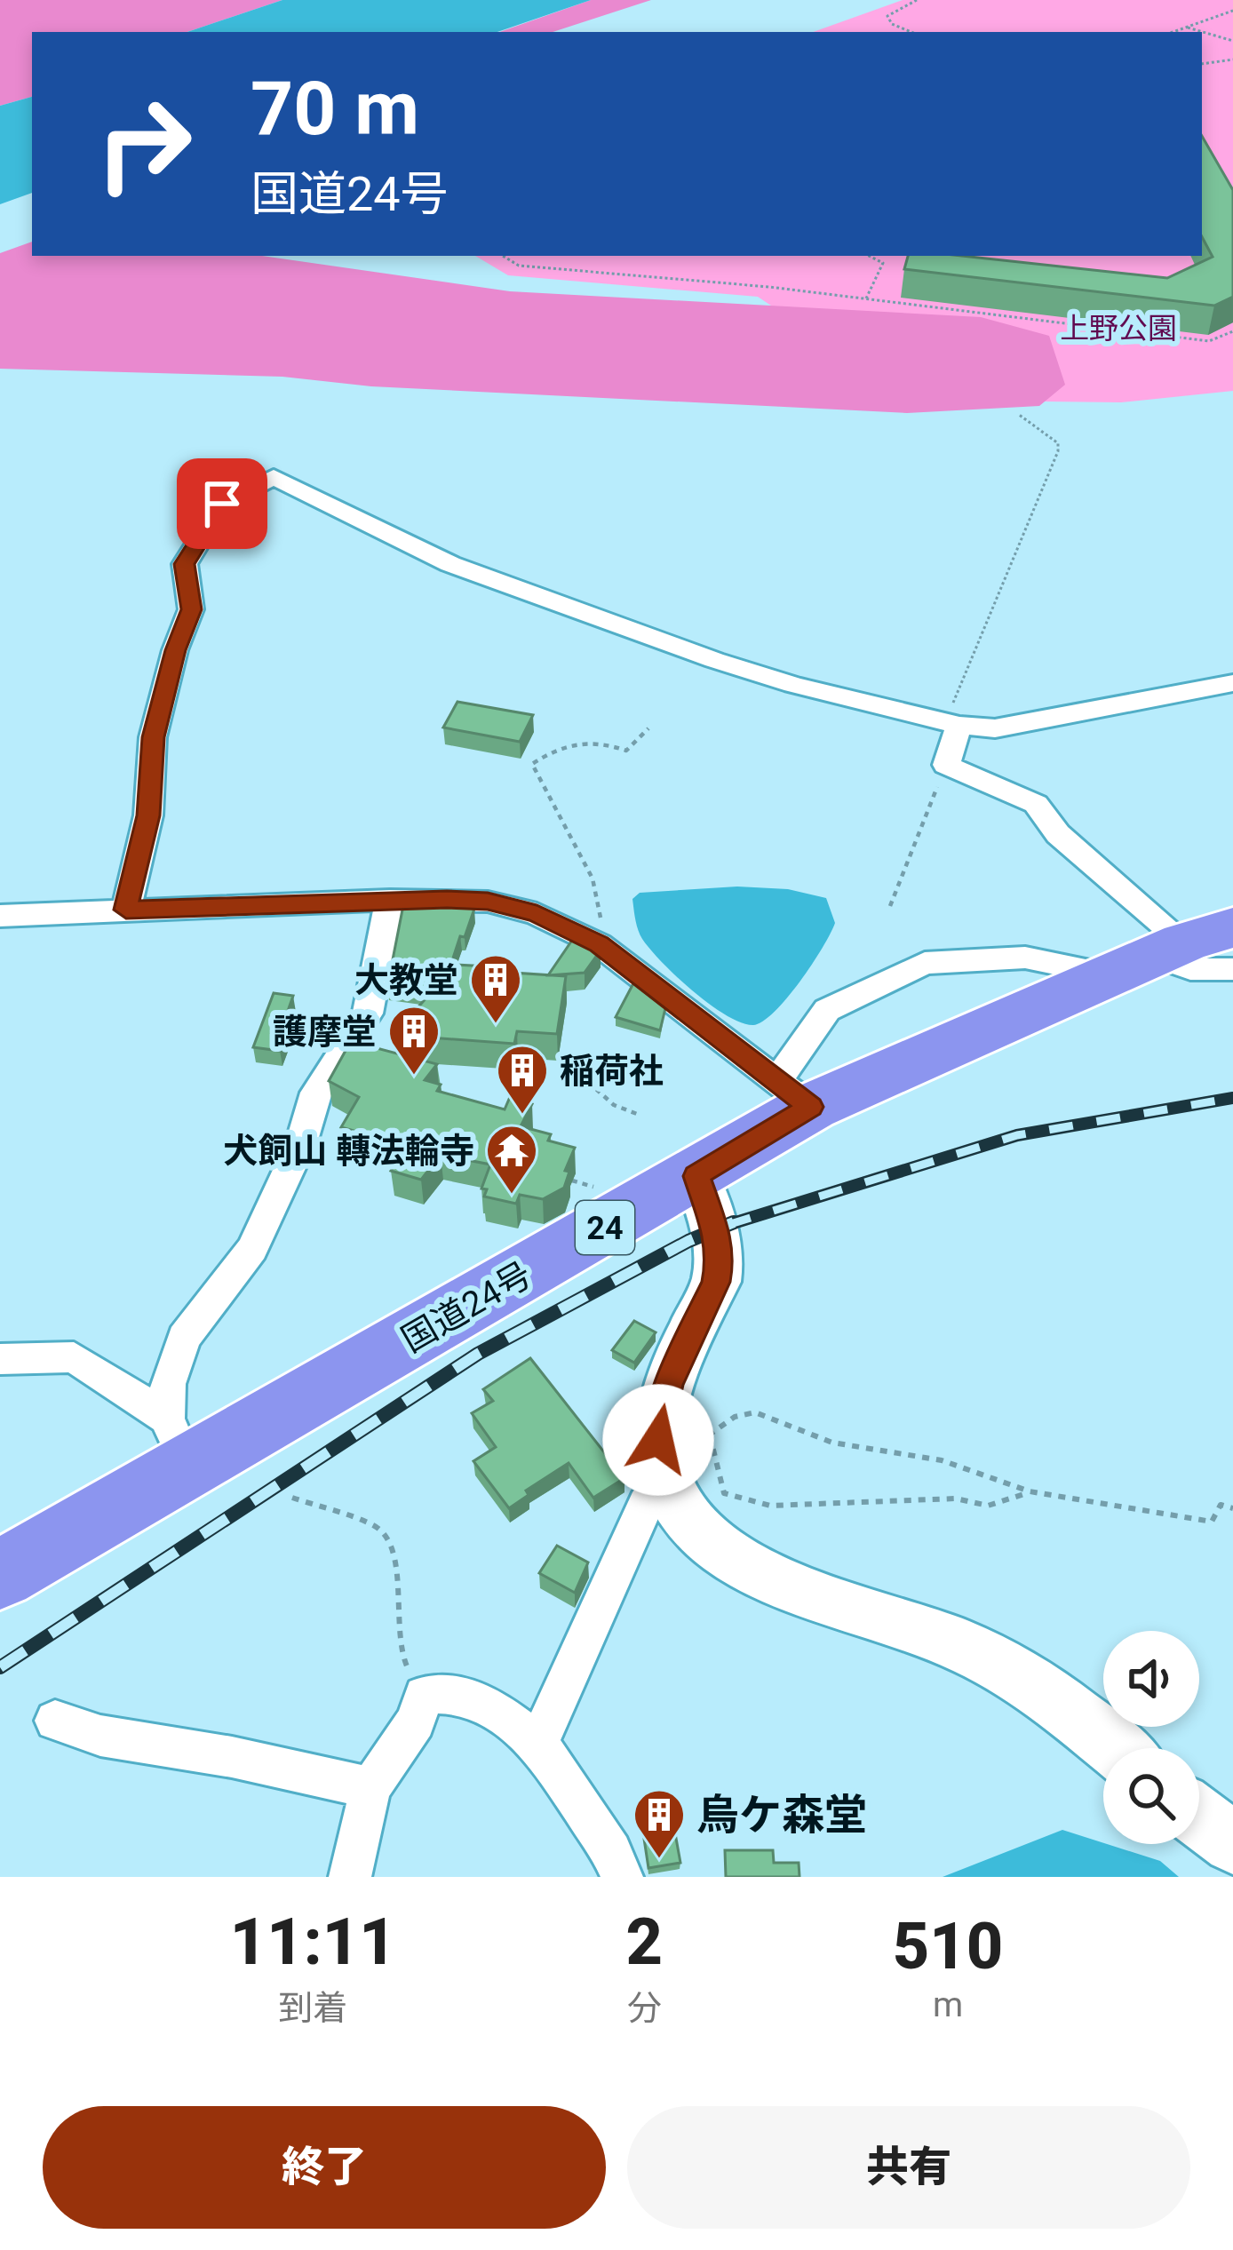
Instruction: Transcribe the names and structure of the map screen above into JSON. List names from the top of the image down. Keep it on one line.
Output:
{"streets":{"highway":["24","国道24号"]},"parks":["上野公園"],"places":{"building":["大教堂","護摩堂","稲荷社","烏ケ森堂"],"temple":["犬飼山 轉法輪寺"]},"page":{"turn":["70 m","国道24号"],"eta":["11:11","到着","2","分","510","m"],"buttons":["終了","共有"]}}
